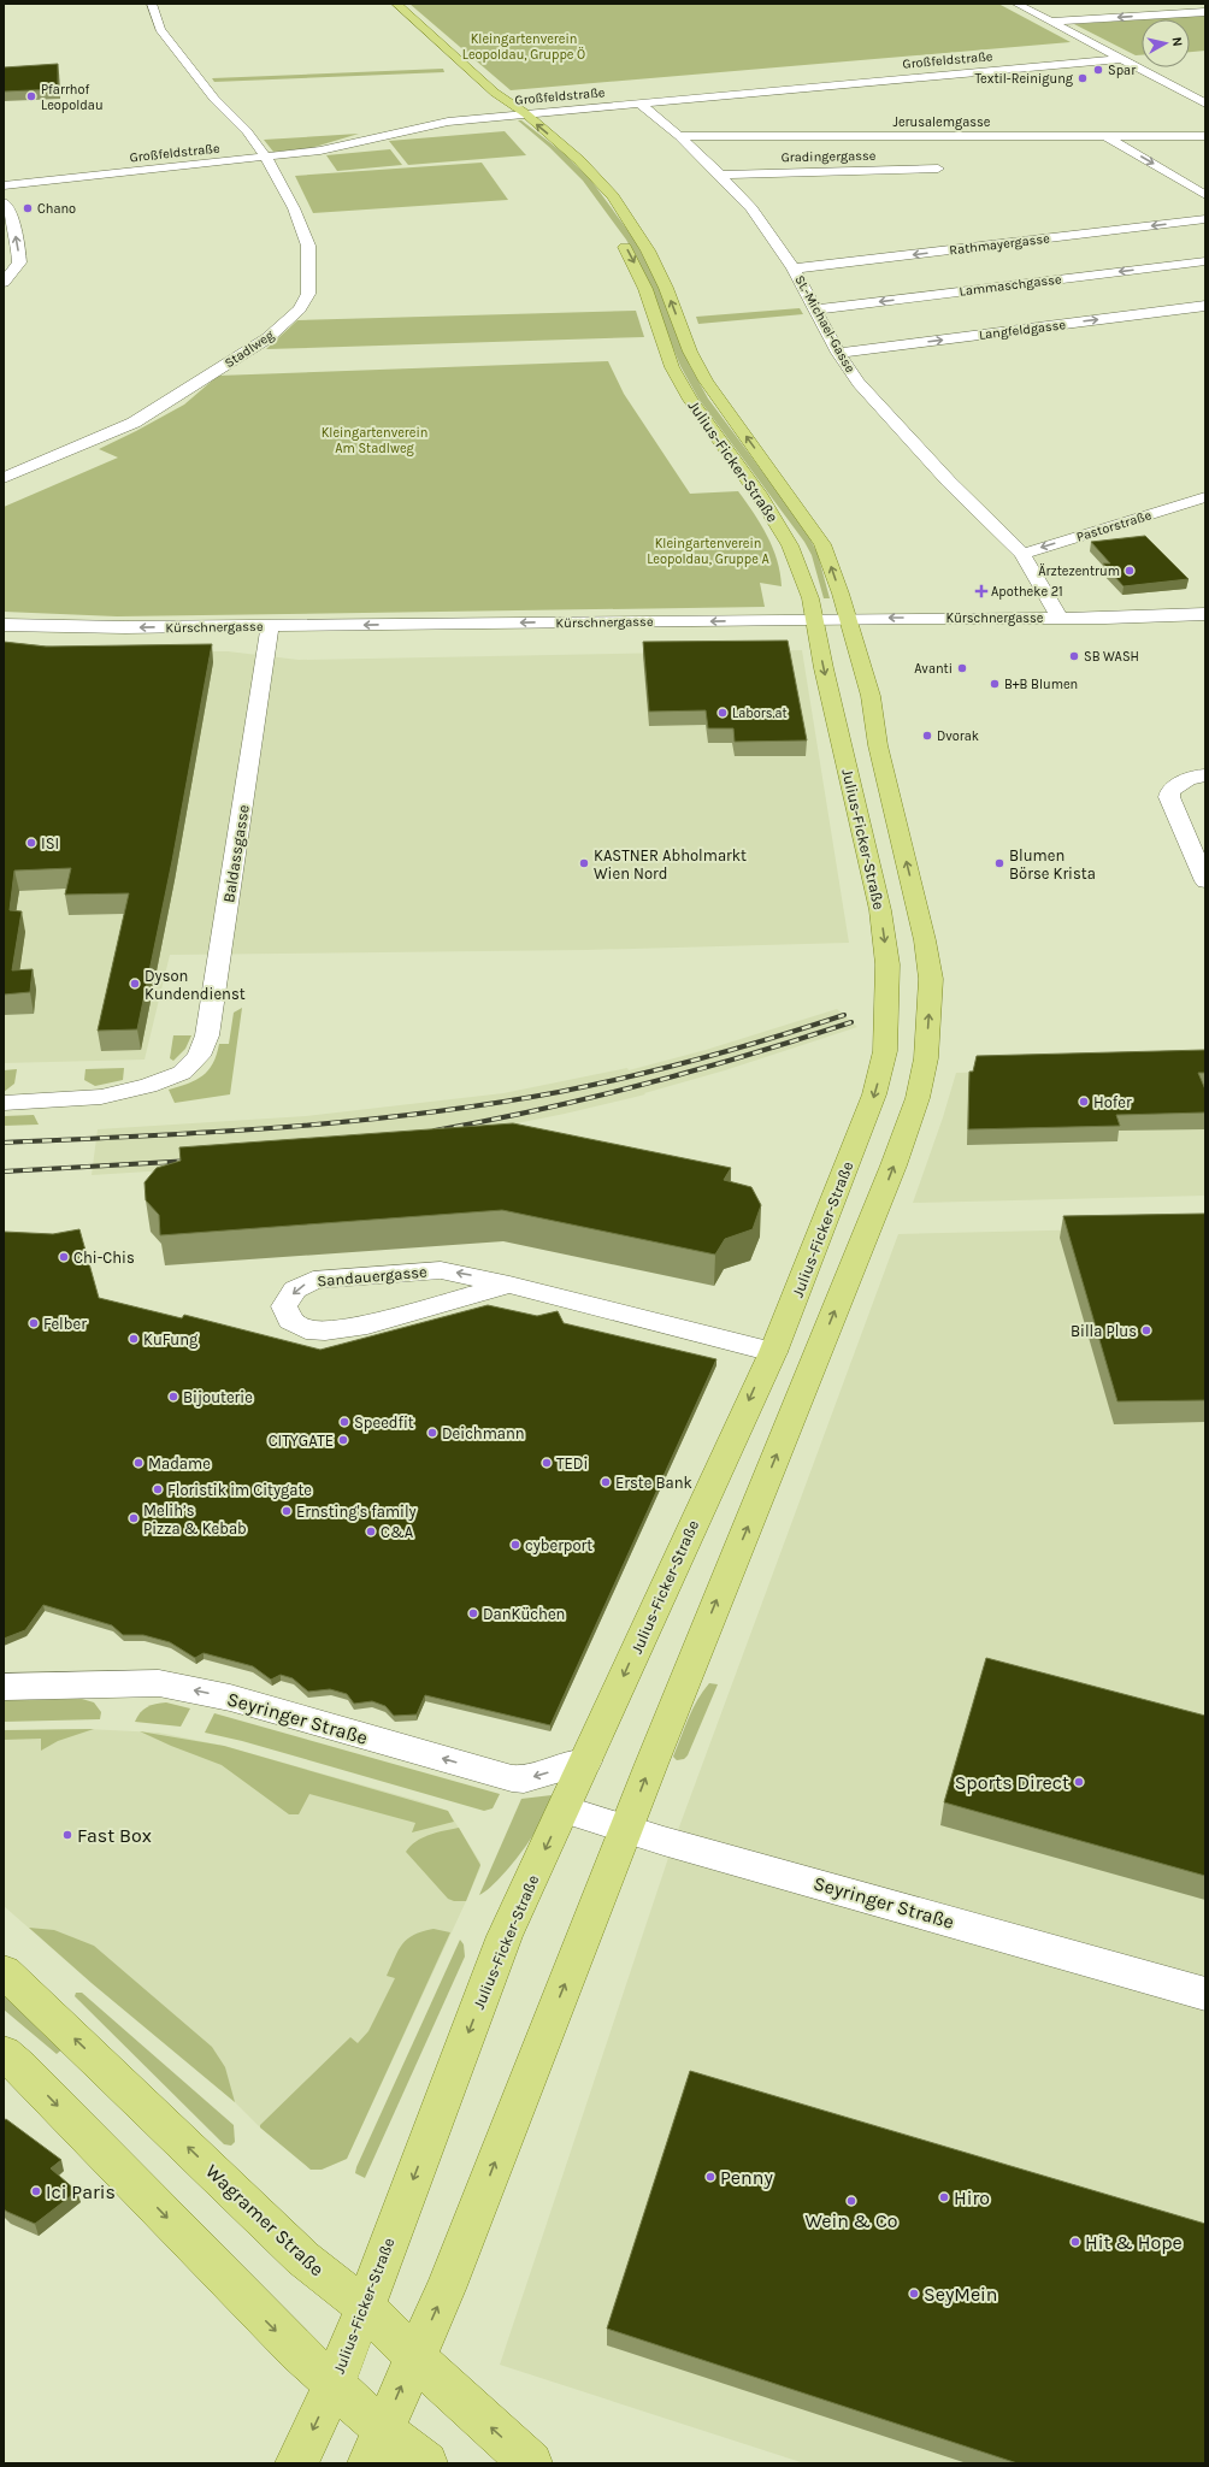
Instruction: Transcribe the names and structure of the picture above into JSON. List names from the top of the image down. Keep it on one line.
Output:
{"streets":{"main road":["Julius-Ficker-Straße","Wagramer Straße"],"street":["Großfeldstraße","Jerusalemgasse","Gradingergasse","Rathmayergasse","Lammaschgasse","St.-Michael-Gasse","Langfeldgasse","Stadlweg","Pastorstraße","Kürschnergasse","Baldassgasse","Sandauergasse","Seyringer Straße"]},"crossings":[["Großfeldstraße","St.-Michael-Gasse"],["Großfeldstraße","Stadlweg"],["Großfeldstraße","Julius-Ficker-Straße"],["Jerusalemgasse","St.-Michael-Gasse"],["Gradingergasse","St.-Michael-Gasse"],["Rathmayergasse","St.-Michael-Gasse"],["Lammaschgasse","St.-Michael-Gasse"],["St.-Michael-Gasse","Langfeldgasse"],["St.-Michael-Gasse","Pastorstraße"],["St.-Michael-Gasse","Kürschnergasse"],["Julius-Ficker-Straße","Kürschnergasse"],["Julius-Ficker-Straße","Sandauergasse"],["Julius-Ficker-Straße","Seyringer Straße"],["Julius-Ficker-Straße","Wagramer Straße"],["Kürschnergasse","Baldassgasse"]],"one_way":["Lammaschgasse","Langfeldgasse","Pastorstraße","Seyringer Straße"],"parks":["Kleingartenverein Leopoldau, Gruppe Ö","Kleingartenverein Am Stadlweg","Kleingartenverein Leopoldau, Gruppe A"],"places":{"other":["Spar","Textil-Reinigung","Pfarrhof Leopoldau","Chano","Ärztezentrum","SB WASH","Avanti","B+B Blumen","Labors.at","Dvorak","ISI","KASTNER Abholmarkt Wien Nord","Blumen Börse Krista","Dyson Kundendienst","Hofer","Chi-Chis","Felber","Billa Plus","KuFung","Bijouterie","Speedfit","Deichmann","CITYGATE","Madame","TEDi","Erste Bank","Floristik im Citygate","Ernsting's family","Melih’s Pizza & Kebab","C&A","cyberport","DanKüchen","Sports Direct","Fast Box","Penny","Ici Paris","Hiro","Wein & Co","Hit & Hope","SeyMein"],"health":["Apotheke 21"]},"north":"right"}
